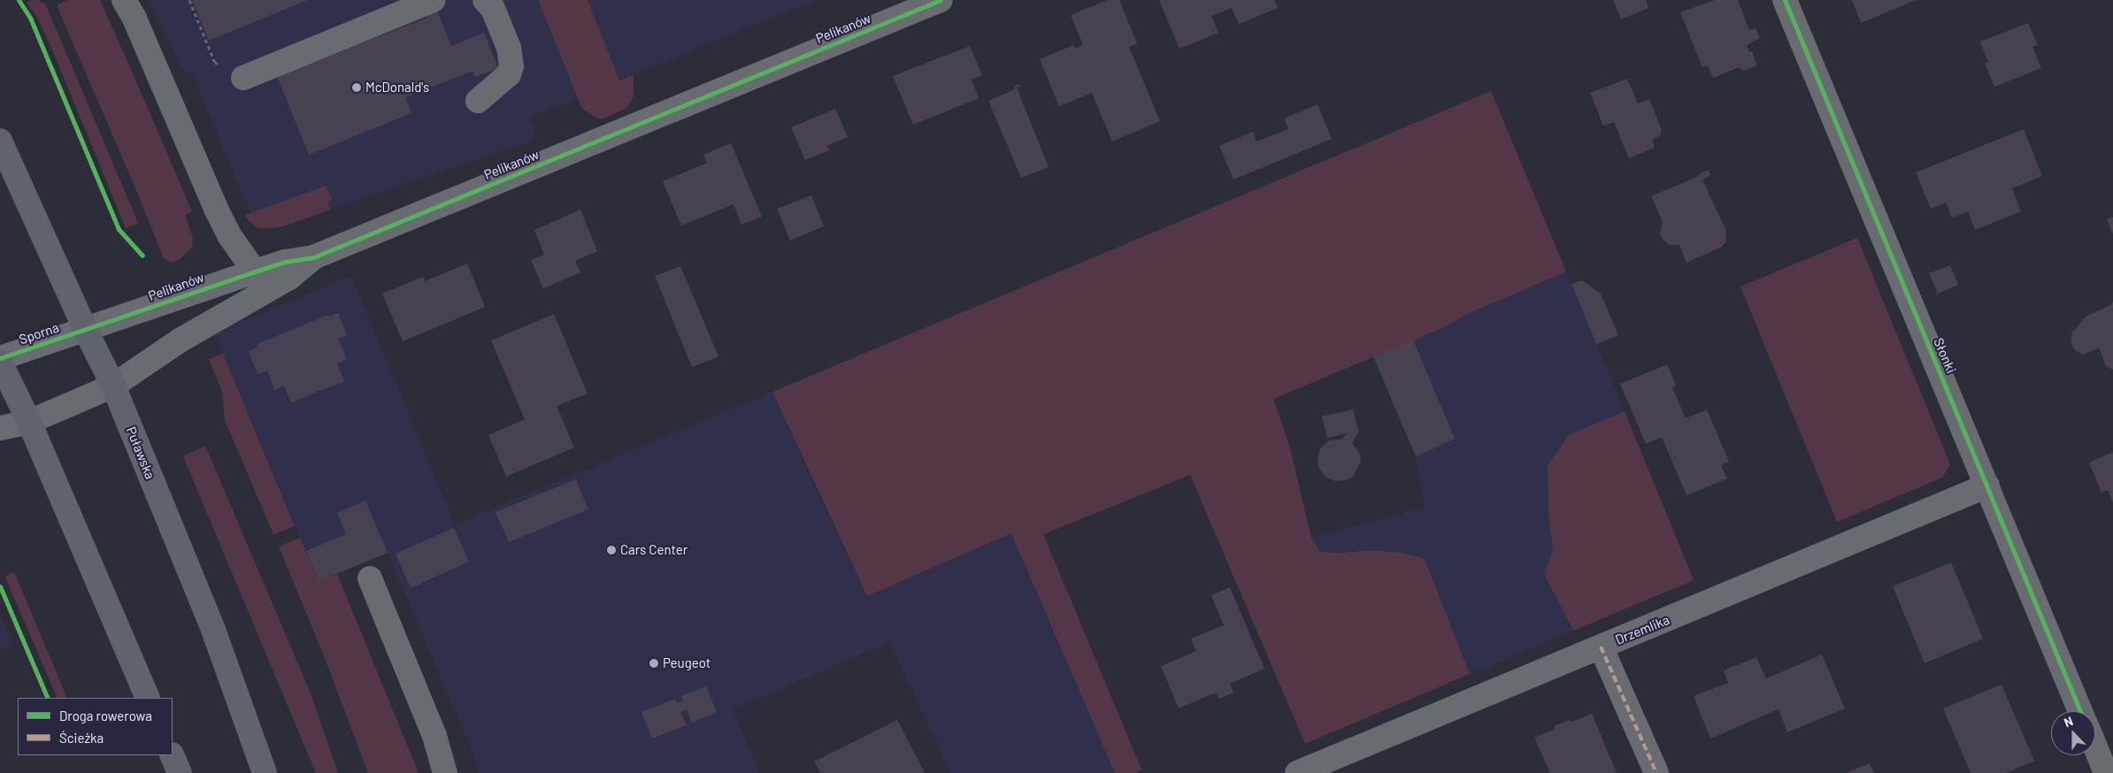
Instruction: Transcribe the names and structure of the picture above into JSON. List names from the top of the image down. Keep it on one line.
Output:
{"streets":{"main road":["Puławska"],"street":["Pelikanów","Sporna","Słonki","Drzemlika"]},"crossings":[["Pelikanów","Sporna"],["Pelikanów","Puławska"],["Sporna","Puławska"],["Słonki","Drzemlika"]],"places":["McDonald's","Cars Center","Peugeot"],"legend":["Droga rowerowa","Ścieżka"],"north":"top"}
